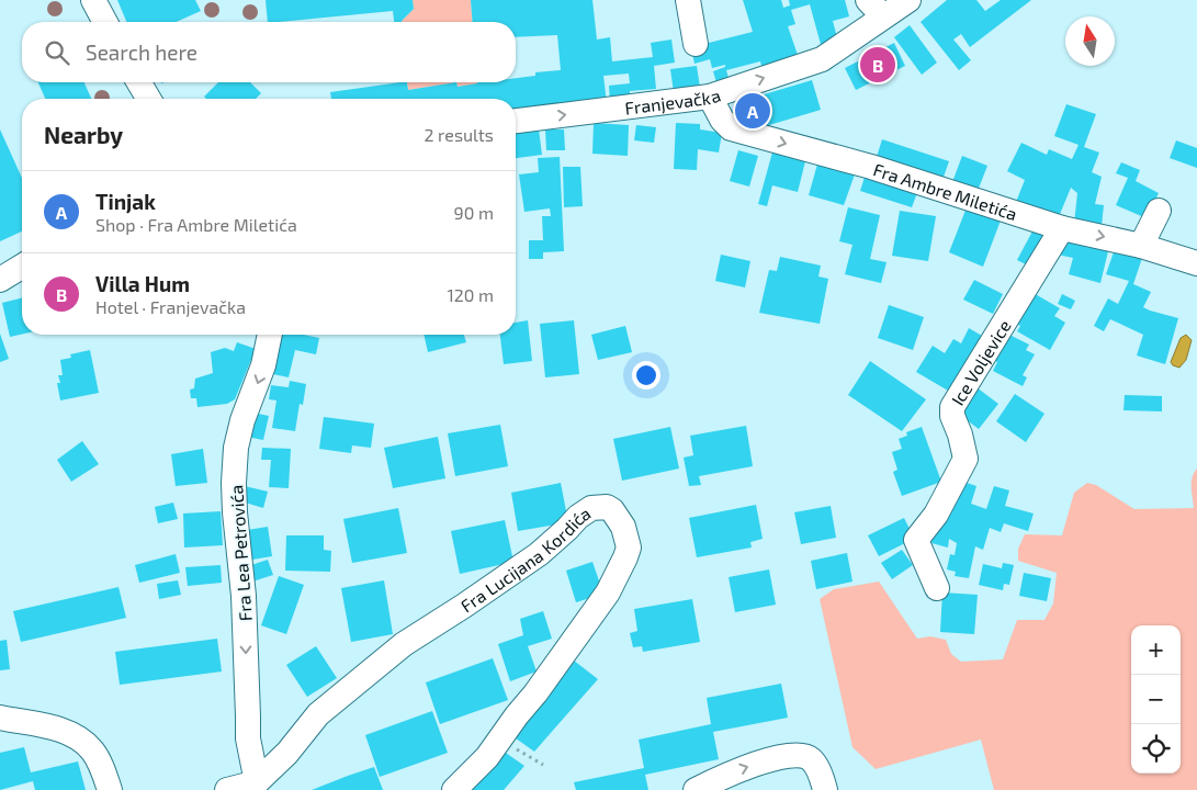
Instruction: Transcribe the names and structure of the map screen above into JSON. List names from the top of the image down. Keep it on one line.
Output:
{"streets":{"street":["Franjevačka","Fra Ambre Miletića","Ice Voljevice","Fra Lea Petrovića","Fra Lucijana Kordića"]},"crossings":[["Franjevačka","Fra Ambre Miletića"],["Fra Ambre Miletića","Ice Voljevice"],["Fra Lea Petrovića","Fra Lucijana Kordića"]],"one_way":["Franjevačka","Fra Ambre Miletića","Fra Lea Petrovića"],"north":"top","page":{"search":"Search here","pins":["B","A"],"heading":["Nearby","2 results"],"list":[{"mark":"A","name":"Tinjak","note":"Shop · Fra Ambre Miletića","value":"90 m"},{"mark":"B","name":"Villa Hum","note":"Hotel · Franjevačka","value":"120 m"}],"map_buttons":["+","−"]}}
